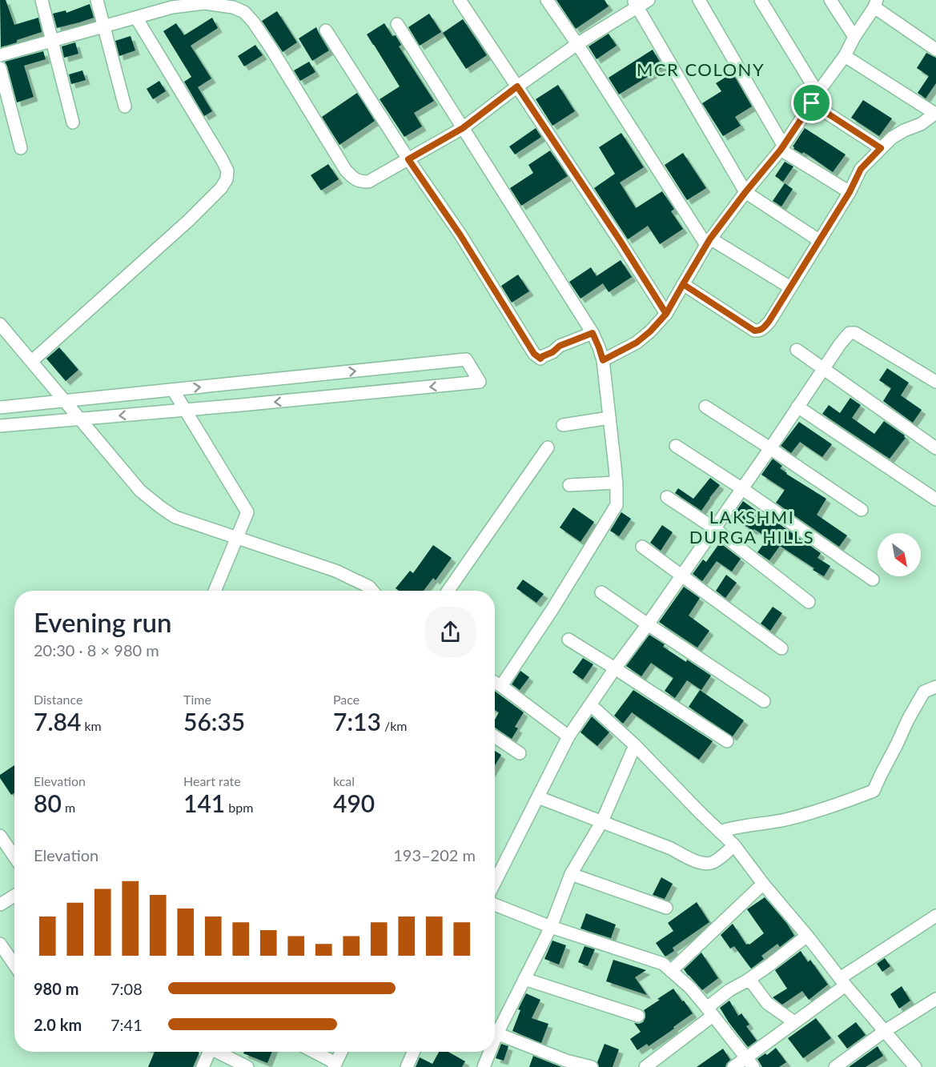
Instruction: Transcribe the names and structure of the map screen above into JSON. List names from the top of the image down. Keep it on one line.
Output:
{"districts":["MCR COLONY","LAKSHMI DURGA HILLS"],"north":"bottom right","page":{"heading":["Evening run","20:30 · 8 × 980 m"],"stats":[["Distance","7.84 km"],["Time","56:35"],["Pace","7:13 /km"],["Elevation","80 m"],["Heart rate","141 bpm"],["kcal","490"]],"chart":["Elevation","193–202 m"],"list":[{"name":"980 m","note":"7:08"},{"name":"2.0 km","note":"7:41"}]}}
